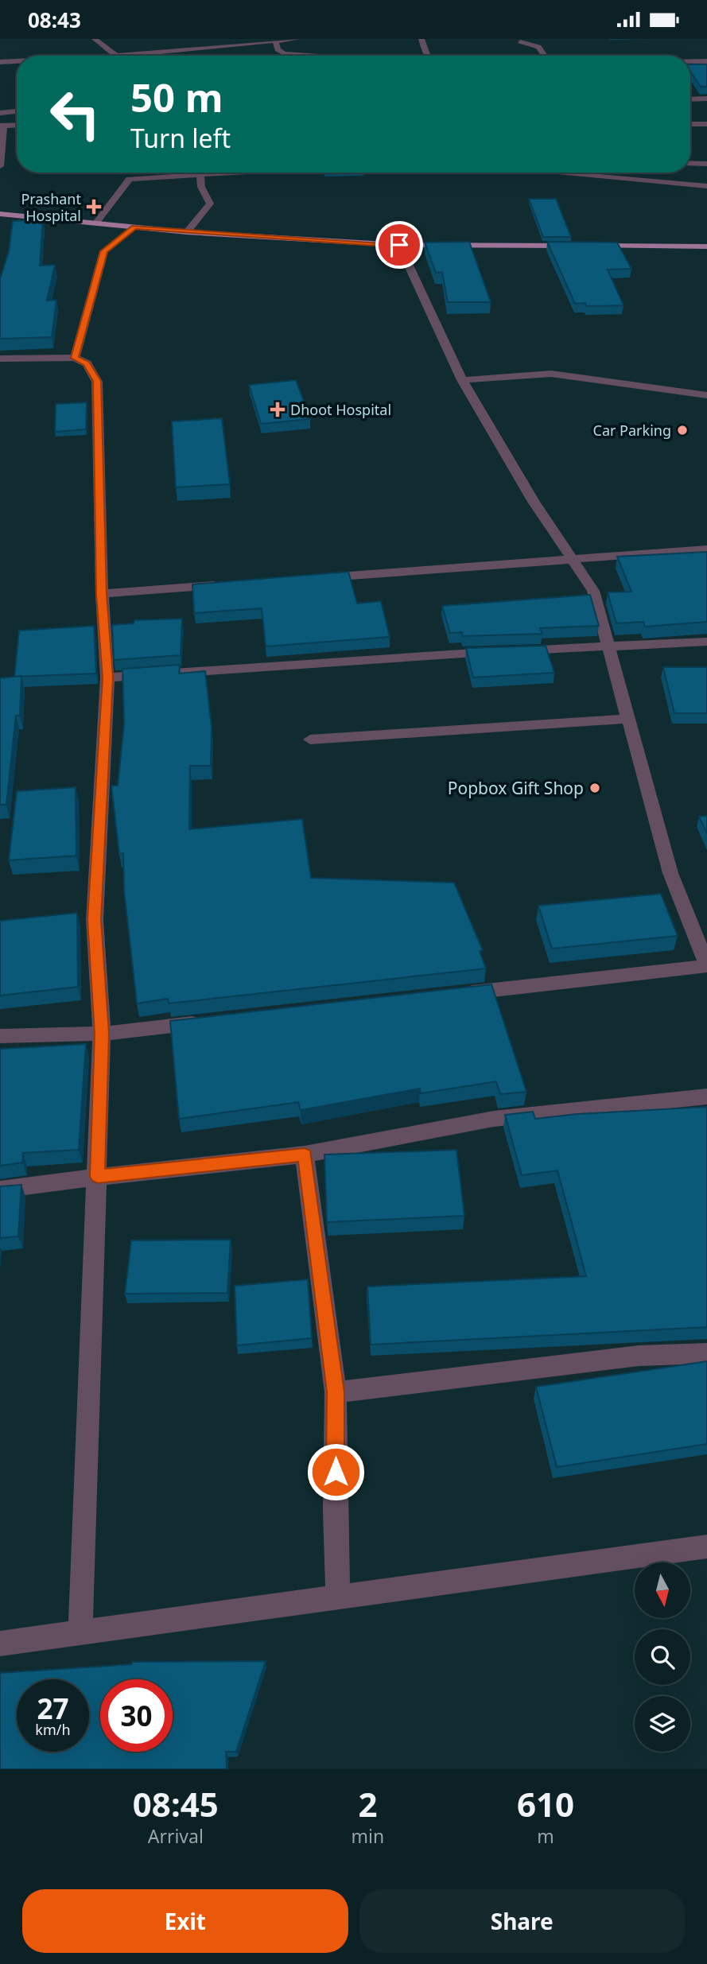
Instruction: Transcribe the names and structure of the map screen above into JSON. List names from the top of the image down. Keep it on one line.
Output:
{"places":{"health":["Prashant Hospital","Dhoot Hospital"],"other":["Car Parking","Popbox Gift Shop"]},"north":"bottom","page":{"status":"08:43","turn":["50 m","Turn left"],"speed":"27 km/h","limit":"30","eta":["08:45","Arrival","2","min","610","m"],"buttons":["Exit","Share"]}}
